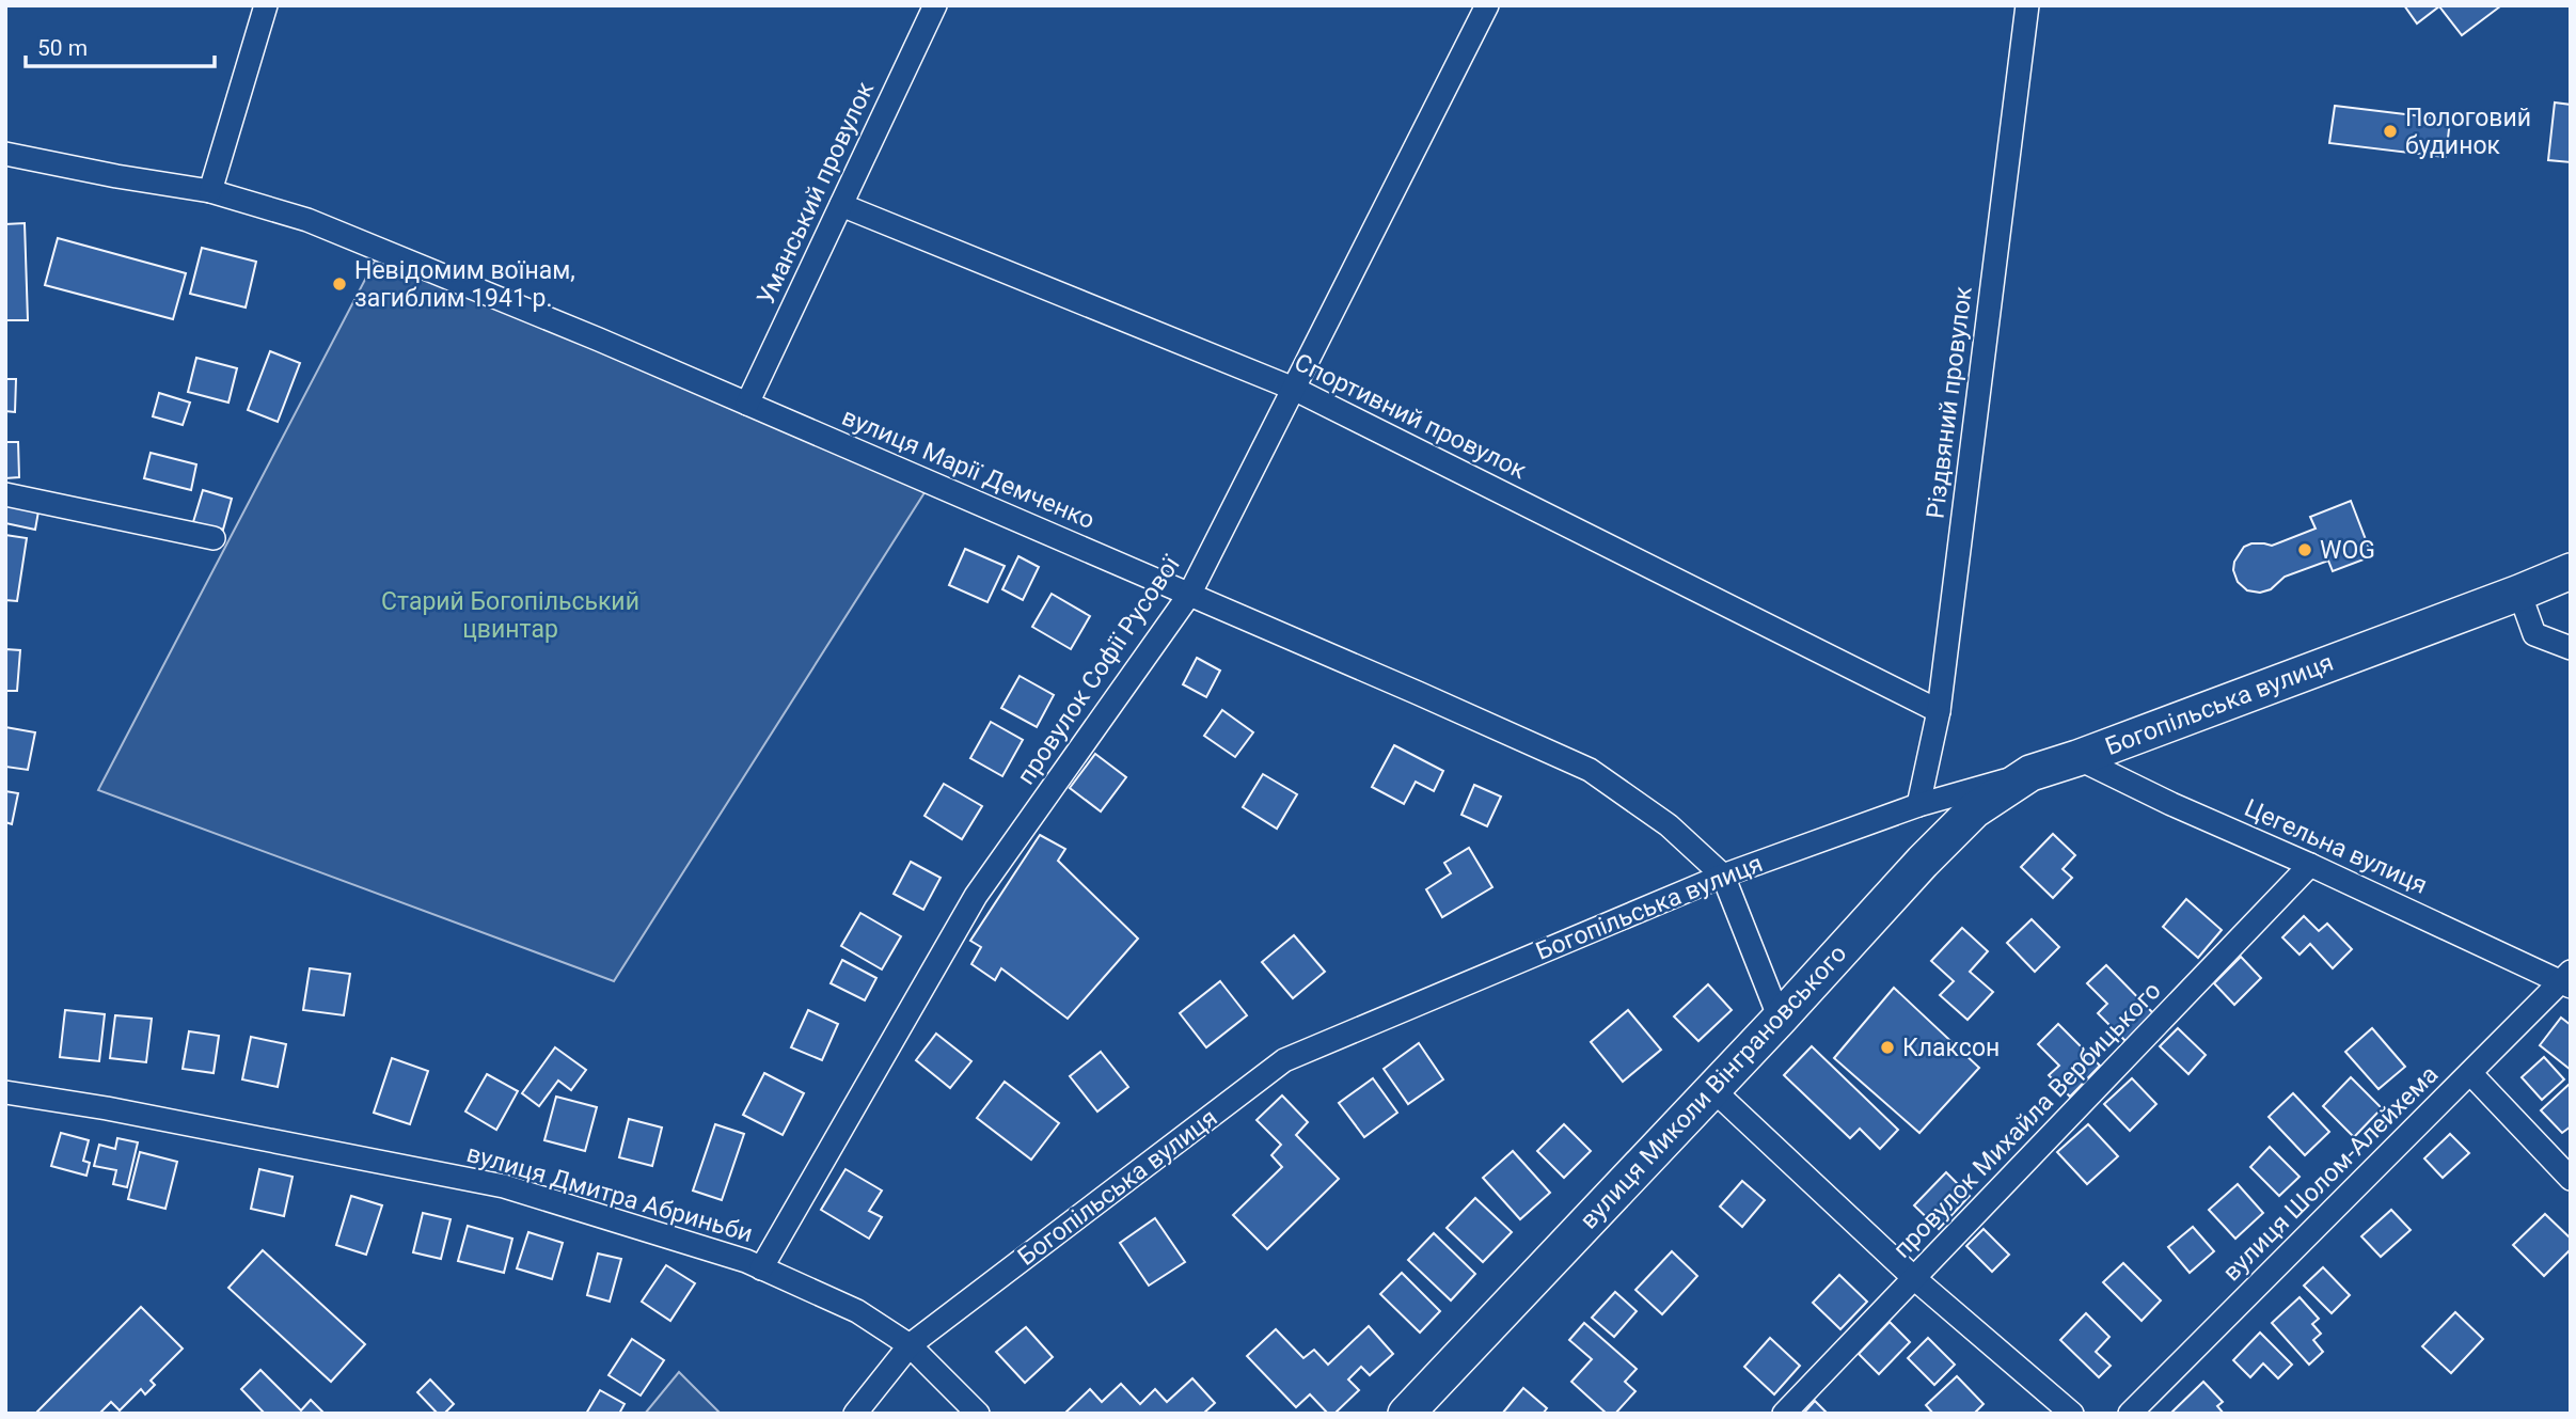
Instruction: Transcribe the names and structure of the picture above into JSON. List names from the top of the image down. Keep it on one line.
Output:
{"streets":{"main road":["Богопільська вулиця","вулиця Миколи Вінграновського"],"street":["Уманський провулок","Різдвяний провулок","Спортивний провулок","вулиця Марії Демченко","провулок Софії Русової","Цегельна вулиця","провулок Михайла Вербицького","вулиця Шолом-Алейхема","вулиця Дмитра Абриньби"]},"crossings":[["Уманський провулок","Спортивний провулок"],["Уманський провулок","вулиця Марії Демченко"],["Різдвяний провулок","Спортивний провулок"],["Різдвяний провулок","Богопільська вулиця"],["Спортивний провулок","провулок Софії Русової"],["вулиця Марії Демченко","провулок Софії Русової"],["вулиця Марії Демченко","Богопільська вулиця"],["вулиця Марії Демченко","вулиця Миколи Вінграновського"],["провулок Софії Русової","вулиця Дмитра Абриньби"],["Богопільська вулиця","Цегельна вулиця"],["Богопільська вулиця","вулиця Миколи Вінграновського"],["Богопільська вулиця","вулиця Дмитра Абриньби"],["Цегельна вулиця","провулок Михайла Вербицького"],["Цегельна вулиця","вулиця Шолом-Алейхема"]],"parks":["Старий Богопільський цвинтар"],"places":["Пологовий будинок","Невідомим воїнам, загиблим 1941 р.","WOG","Клаксон"],"scale_bar":"50 m"}
